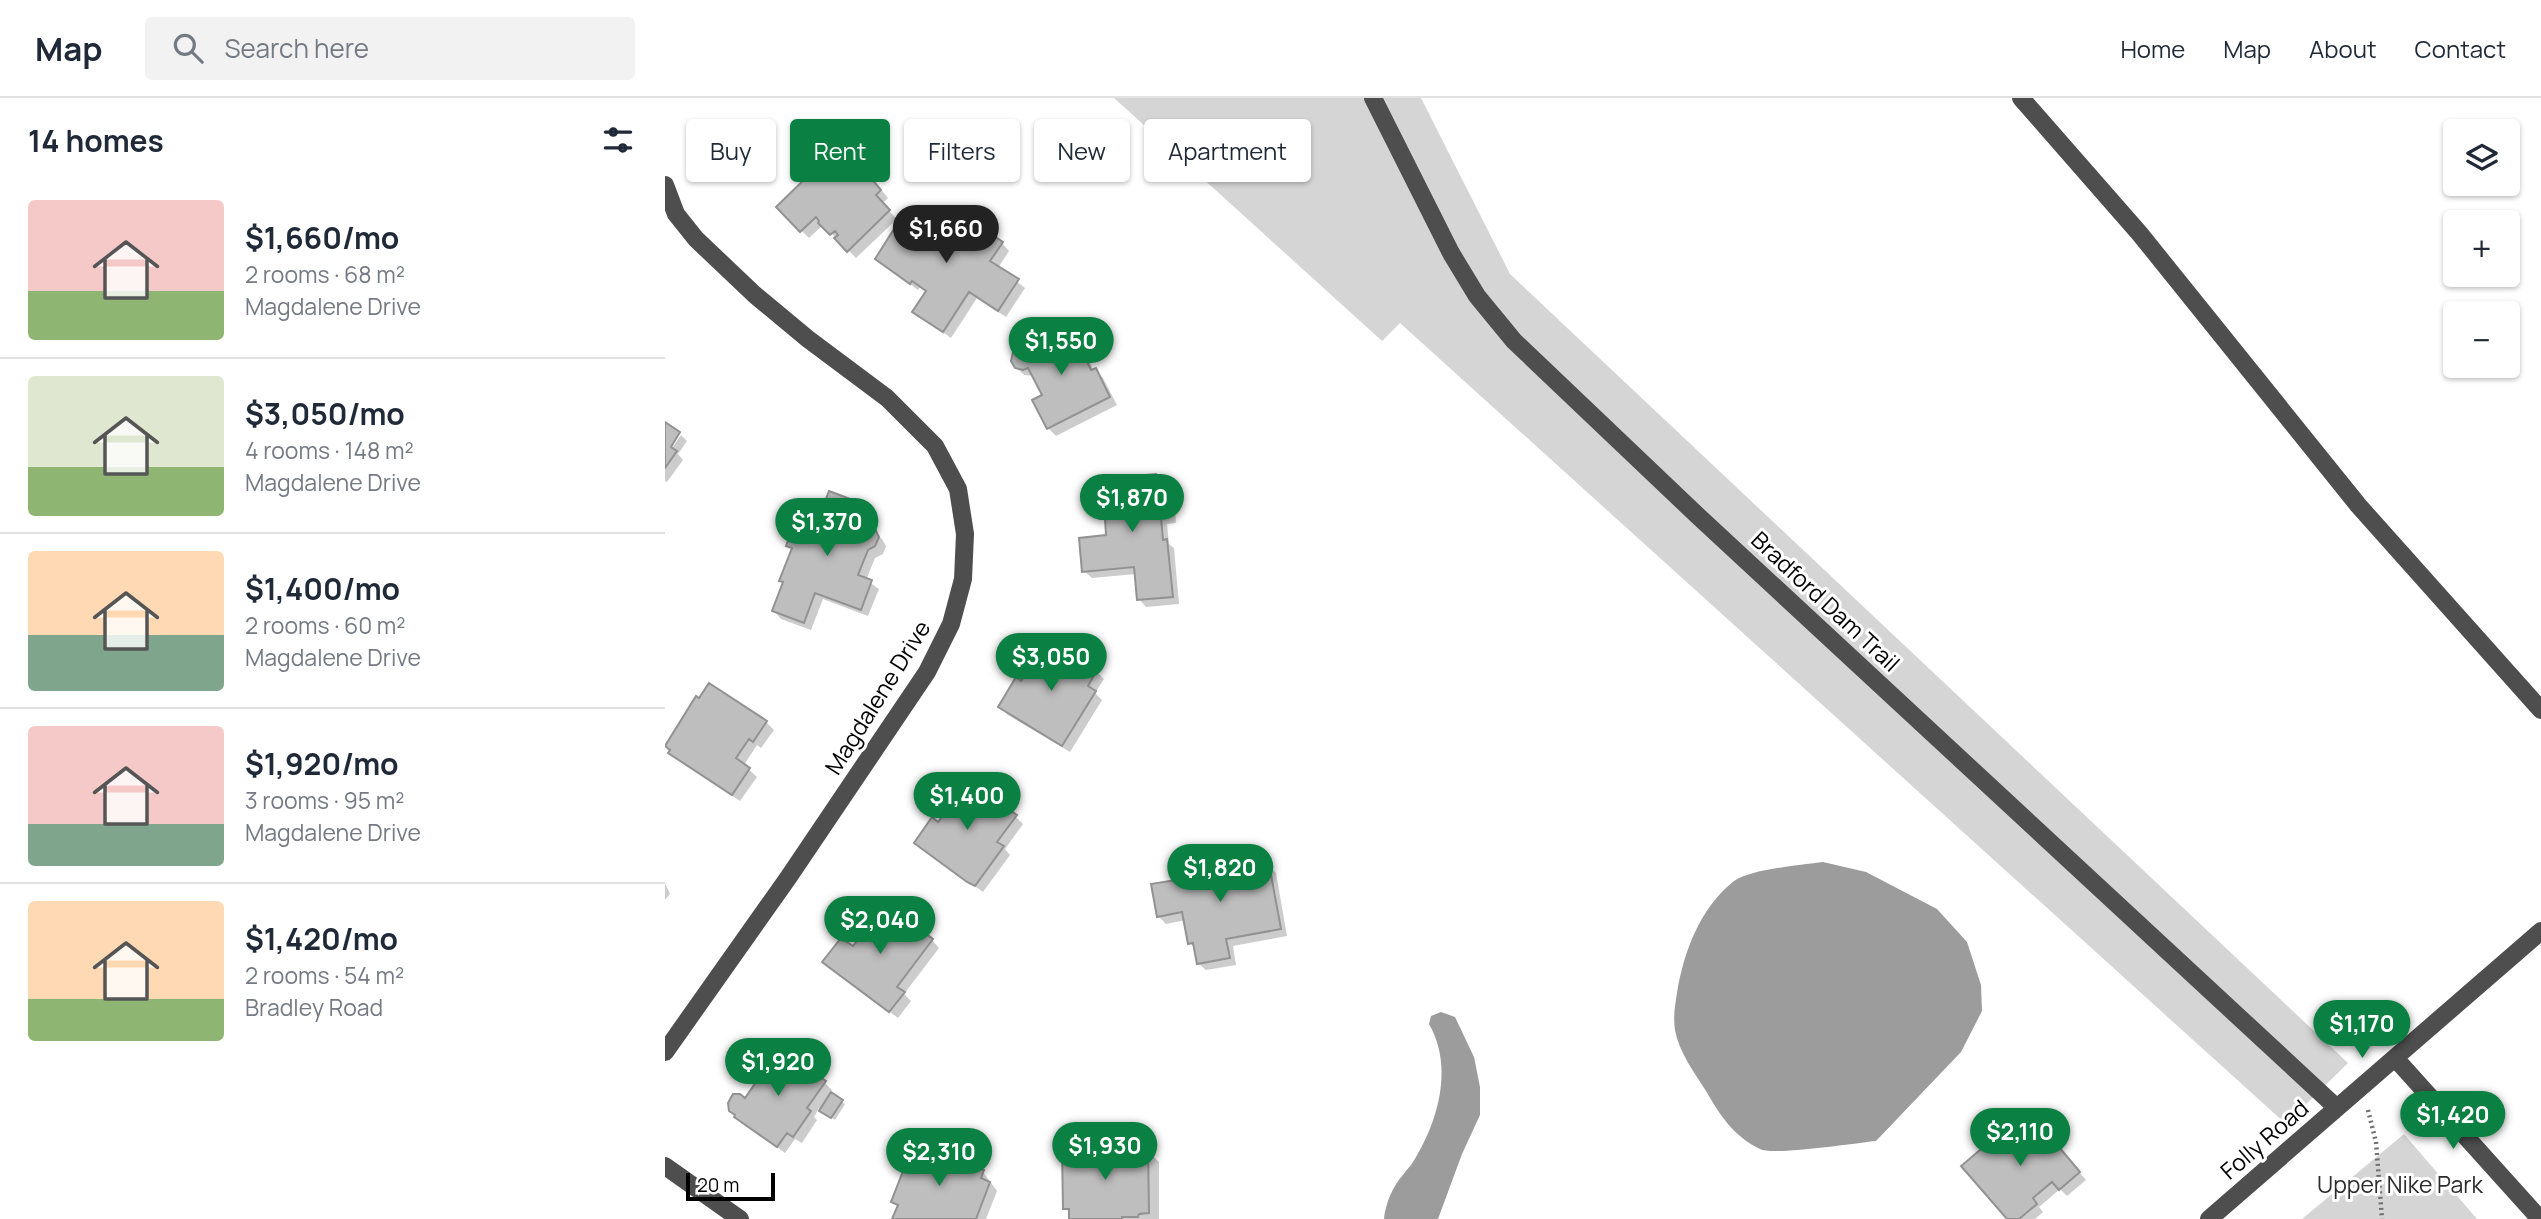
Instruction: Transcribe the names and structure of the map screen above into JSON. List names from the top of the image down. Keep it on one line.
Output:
{"streets":{"street":["Bradford Dam Trail","Magdalene Drive","Folly Road"]},"crossings":[["Bradford Dam Trail","Folly Road"]],"parks":["Upper Nike Park"],"scale_bar":"20 m","page":{"header":"Map","search":"Search here","nav":["Home","Map","About","Contact"],"heading":"14 homes","map_buttons":["+","−"],"chip":["Buy","Rent","Filters","New","Apartment"],"list":[{"name":"$1,660/mo","note":"2 rooms · 68 m² · Magdalene Drive"},{"name":"$3,050/mo","note":"4 rooms · 148 m² · Magdalene Drive"},{"name":"$1,400/mo","note":"2 rooms · 60 m² · Magdalene Drive"},{"name":"$1,920/mo","note":"3 rooms · 95 m² · Magdalene Drive"},{"name":"$1,420/mo","note":"2 rooms · 54 m² · Bradley Road"}],"price":["$1,660","$1,550","$1,870","$1,370","$3,050","$1,400","$1,820","$2,040","$1,170","$1,920","$1,420","$2,110","$1,930","$2,310"],"scale":"20 m"}}
